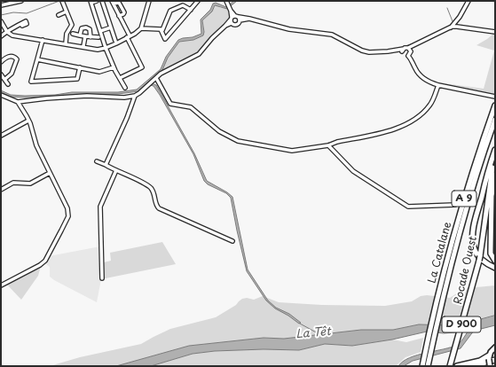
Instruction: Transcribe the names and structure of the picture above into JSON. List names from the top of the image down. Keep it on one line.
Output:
{"streets":{"highway":["A 9","La Catalane","Rocade Ouest","D 900"]},"water":["La Têt"]}
